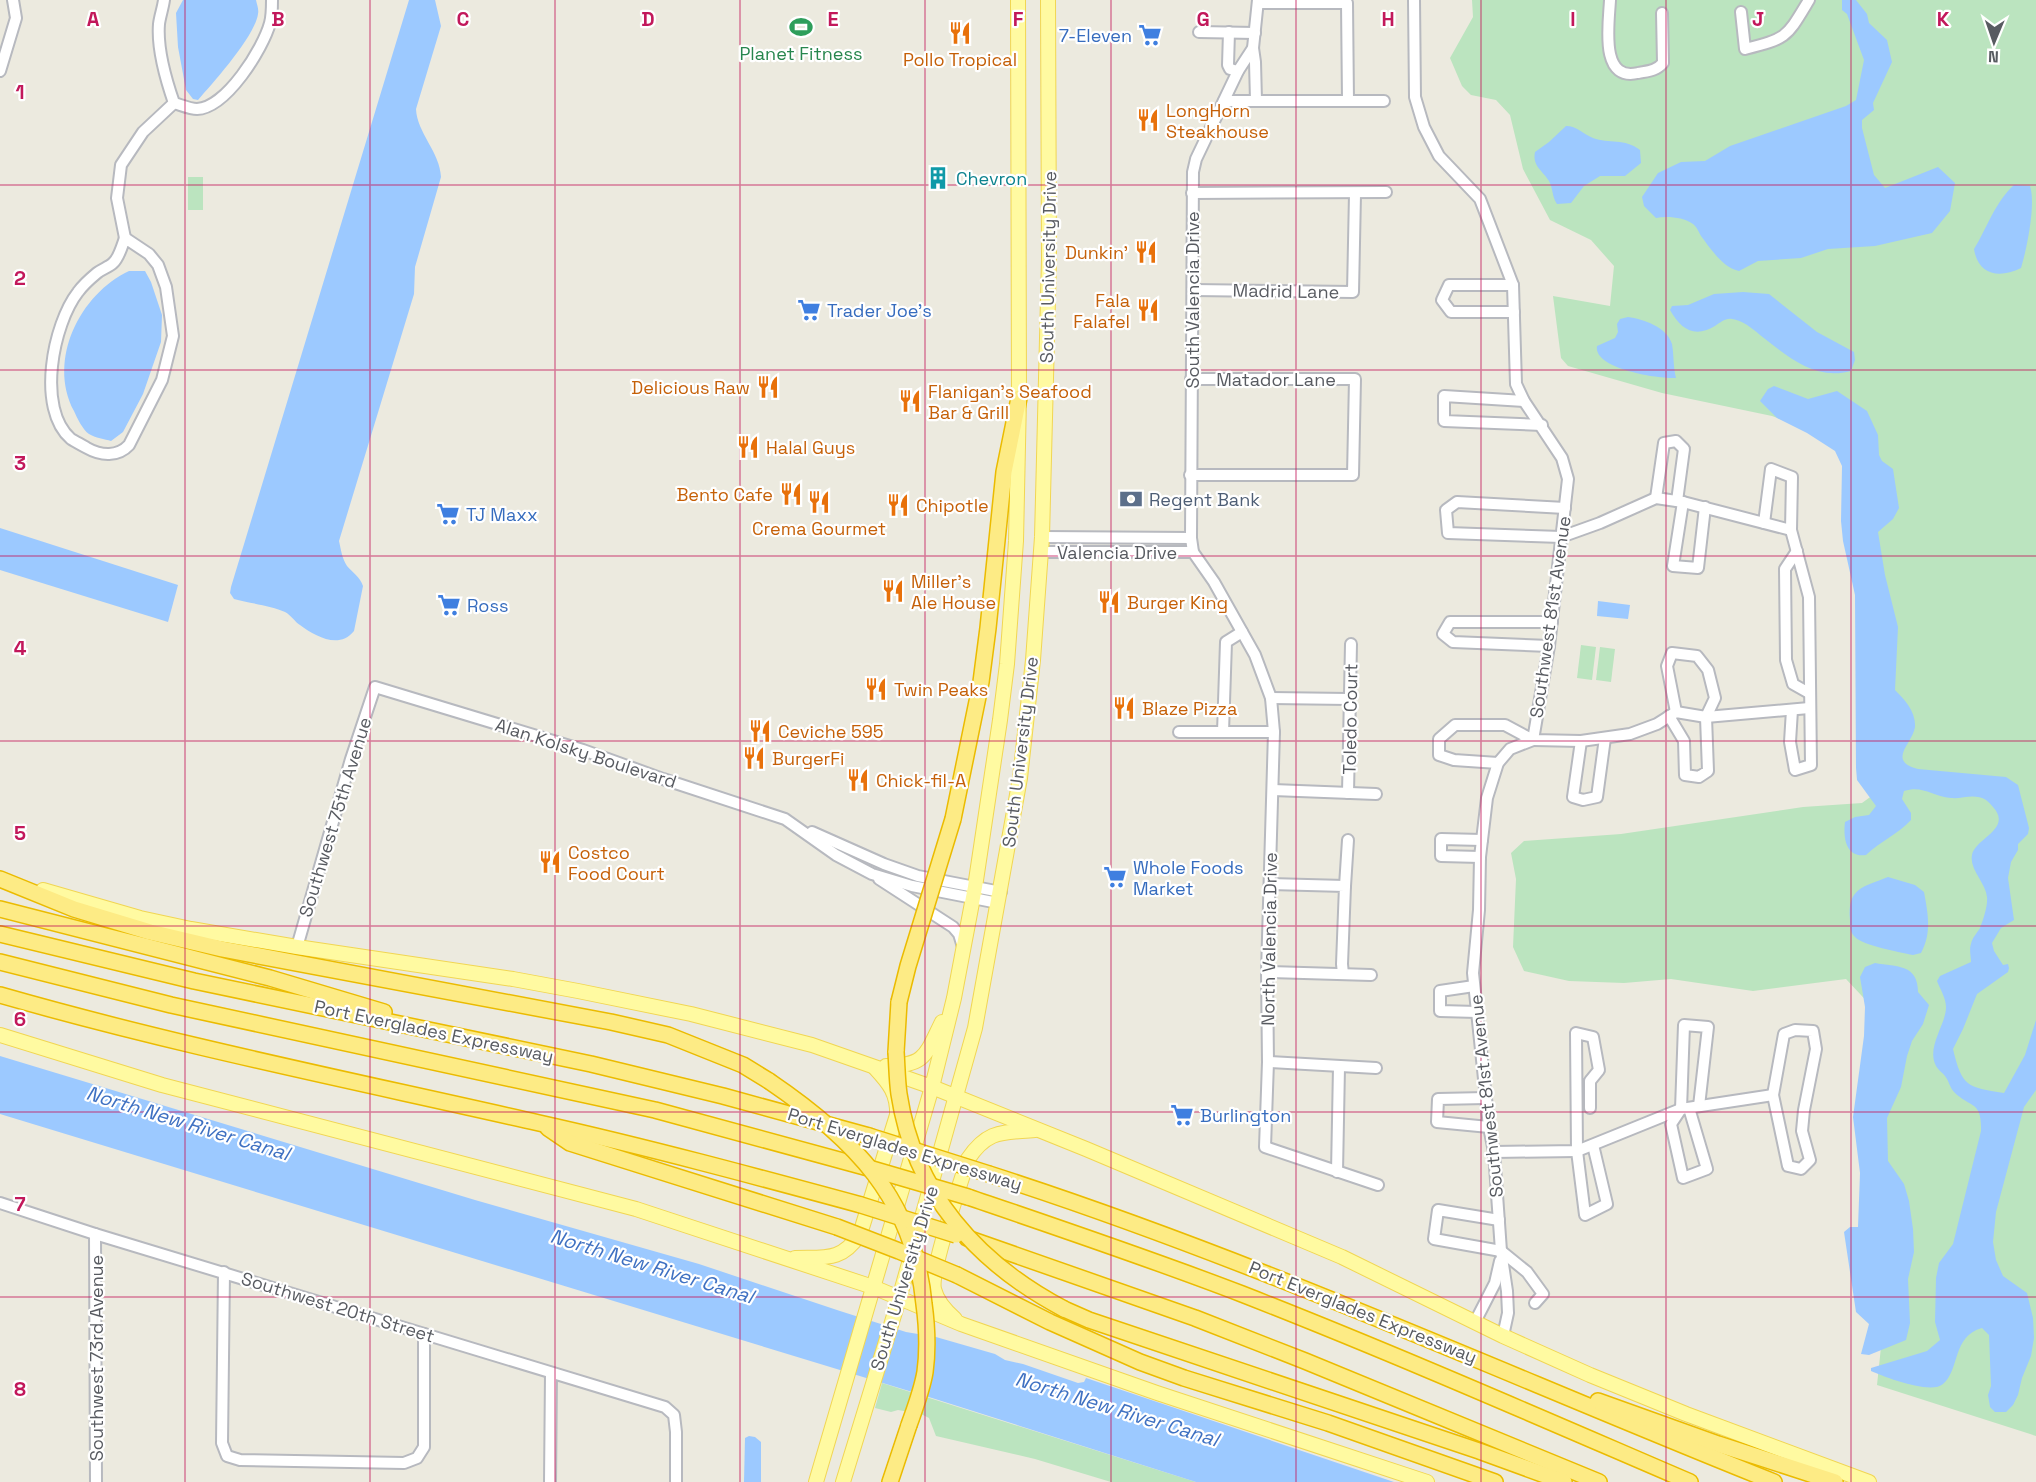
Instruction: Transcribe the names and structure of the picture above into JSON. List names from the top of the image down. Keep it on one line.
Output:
{"streets":{"highway":["Port Everglades Expressway"],"main road":["South University Drive"],"street":["Madrid Lane","South Valencia Drive","Matador Lane","Valencia Drive","Southwest 81st Avenue","Toledo Court","Alan Kolsky Boulevard","Southwest 75th Avenue","North Valencia Drive","Southwest 20th Street","Southwest 73rd Avenue"]},"crossings":[["South University Drive","Valencia Drive"],["South University Drive","Alan Kolsky Boulevard"],["Madrid Lane","South Valencia Drive"],["South Valencia Drive","Matador Lane"],["South Valencia Drive","Valencia Drive"],["South Valencia Drive","North Valencia Drive"],["Valencia Drive","North Valencia Drive"],["Toledo Court","North Valencia Drive"],["Alan Kolsky Boulevard","Southwest 75th Avenue"],["Southwest 20th Street","Southwest 73rd Avenue"]],"water":["North New River Canal"],"places":{"sports":["Planet Fitness"],"restaurant":["Pollo Tropical","LongHorn Steakhouse","Dunkin'","Fala Falafel","Delicious Raw","Flanigan's Seafood Bar & Grill","Halal Guys","Bento Cafe","Crema Gourmet","Chipotle","Miller's Ale House","Burger King","Twin Peaks","Blaze Pizza","Ceviche 595","BurgerFi","Chick-fil-A","Costco Food Court"],"supermarket":["7-Eleven","Trader Joe's","TJ Maxx","Ross","Whole Foods Market","Burlington"],"building":["Chevron"],"bank":["Regent Bank"]},"north":"bottom","grid":{"columns":["A","B","C","D","E","F","G","H","I","J","K"],"rows":["1","2","3","4","5","6","7","8"]}}
